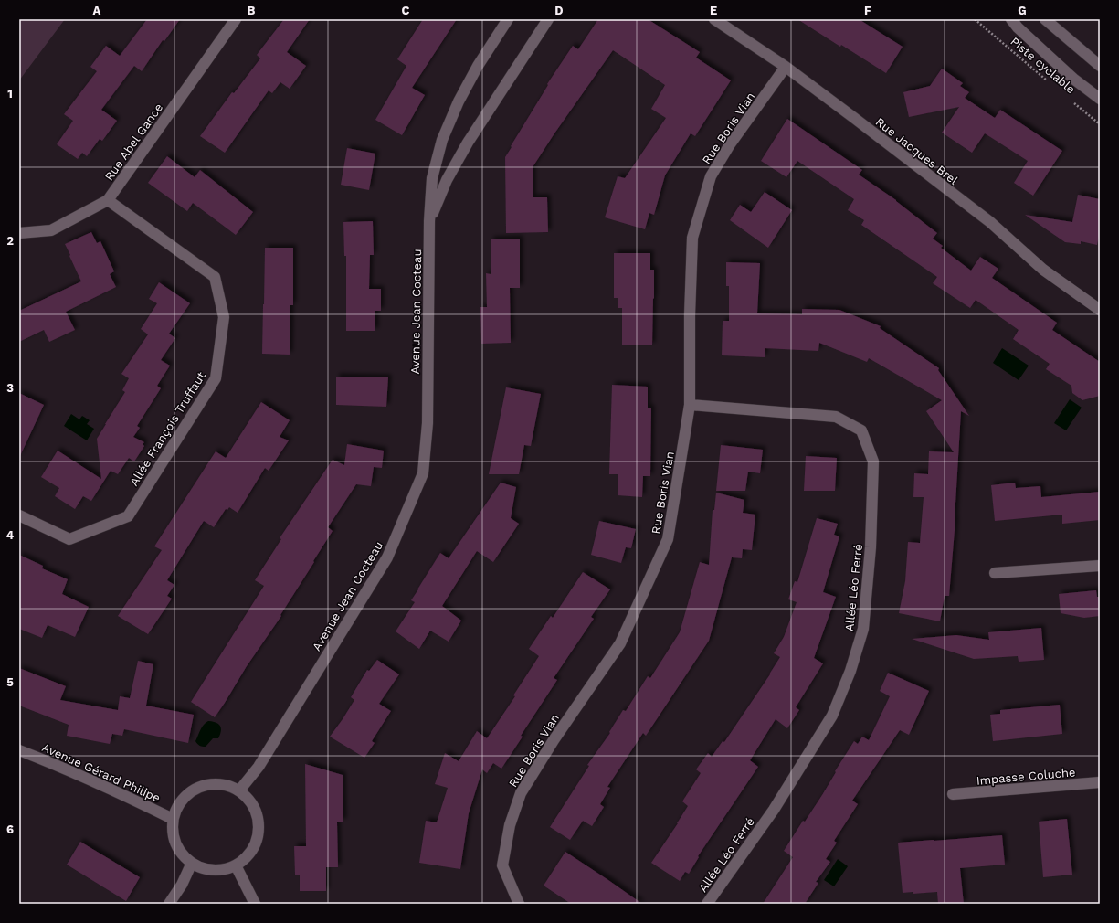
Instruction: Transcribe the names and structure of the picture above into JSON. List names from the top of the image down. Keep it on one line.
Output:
{"streets":{"street":["Rue Boris Vian","Rue Abel Gance","Rue Jacques Brel","Avenue Jean Cocteau","Allée François Truffaut","Allée Léo Ferré","Avenue Gérard Philipe","Impasse Coluche"],"path":["Piste cyclable"]},"crossings":[["Rue Boris Vian","Rue Jacques Brel"],["Rue Boris Vian","Allée Léo Ferré"],["Rue Abel Gance","Allée François Truffaut"],["Avenue Jean Cocteau","Avenue Gérard Philipe"]],"grid":{"columns":["A","B","C","D","E","F","G"],"rows":["1","2","3","4","5","6"]}}
